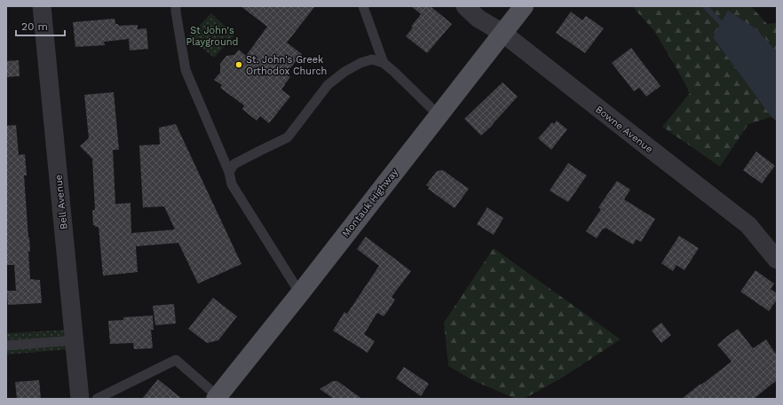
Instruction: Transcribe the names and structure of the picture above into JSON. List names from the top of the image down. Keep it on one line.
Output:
{"streets":{"main road":["Montauk Highway"],"street":["Bowne Avenue","Bell Avenue"]},"crossings":[["Bowne Avenue","Montauk Highway"]],"parks":["St John's Playground"],"places":["St. John's Greek Orthodox Church"],"scale_bar":"20 m"}
